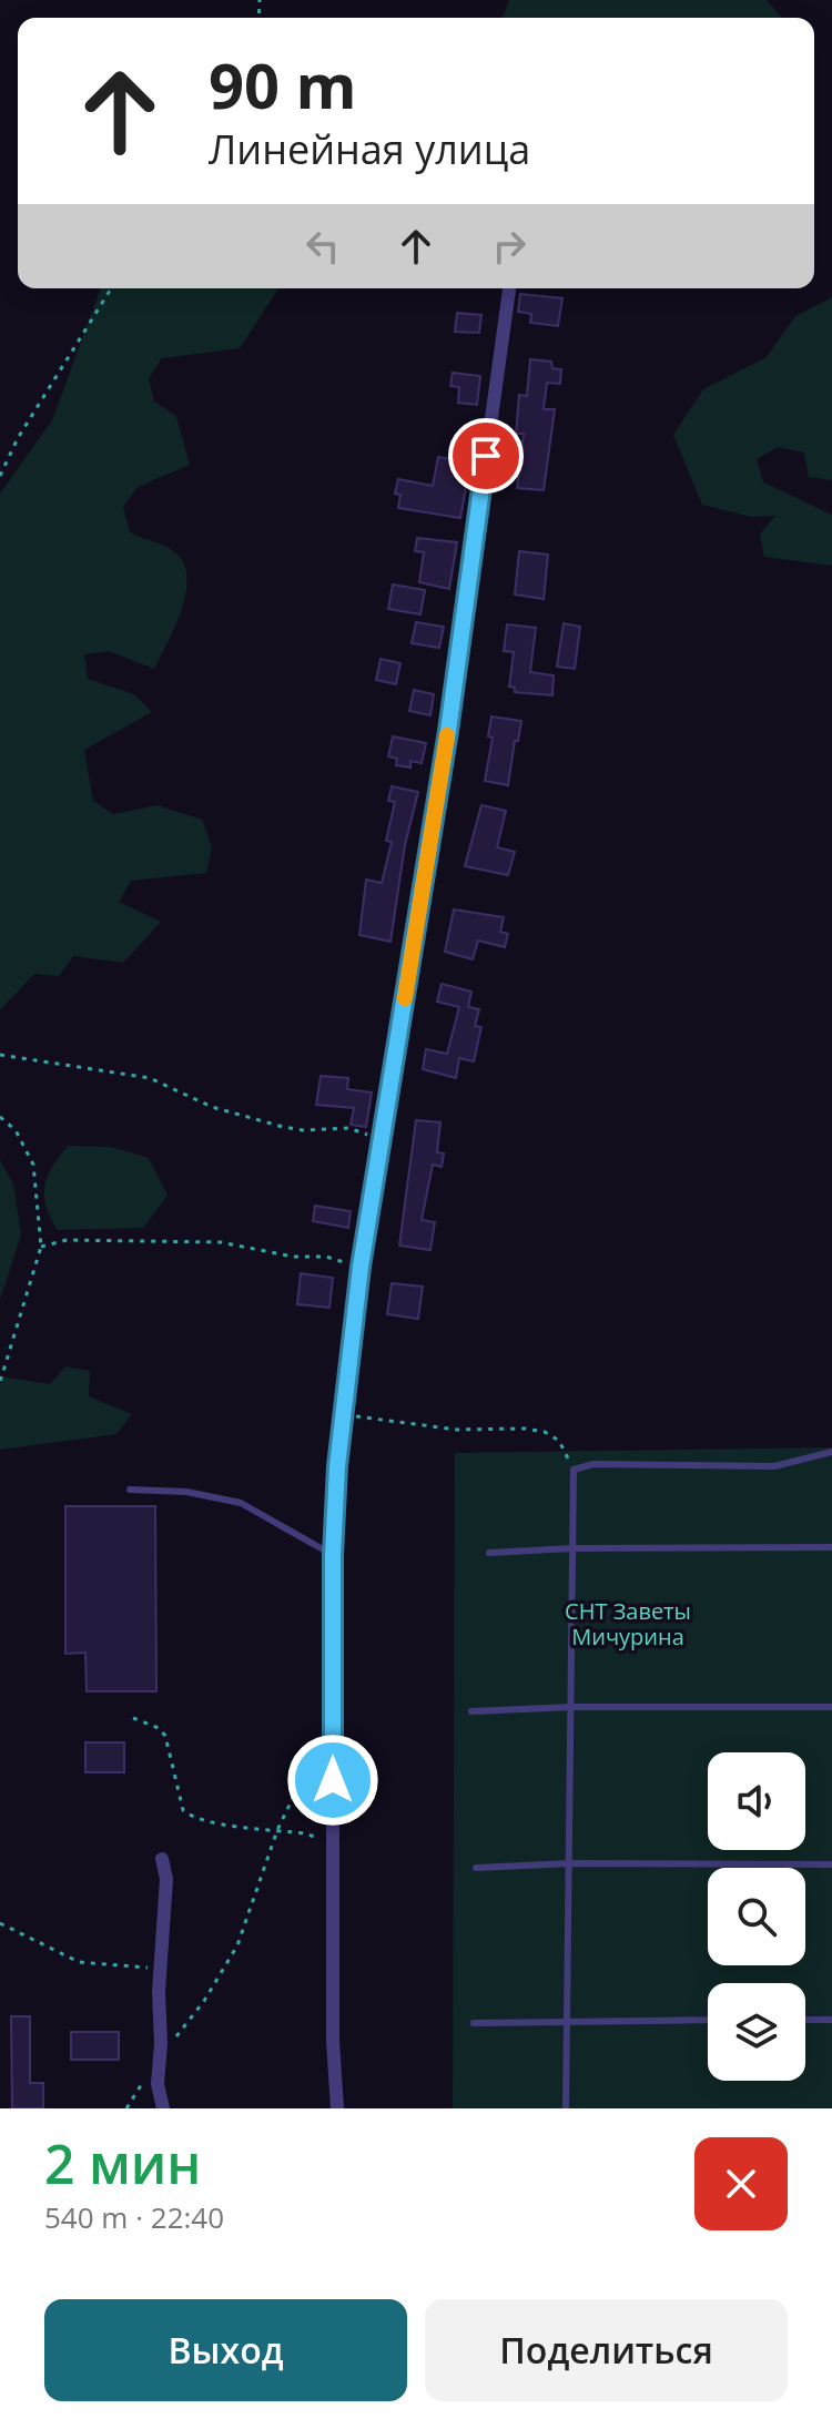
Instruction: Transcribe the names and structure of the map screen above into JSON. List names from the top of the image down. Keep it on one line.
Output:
{"parks":["СНТ Заветы Мичурина"],"page":{"turn":["90 m","Линейная улица"],"heading":["2 мин","540 m · 22:40"],"buttons":["Выход","Поделиться"]}}
